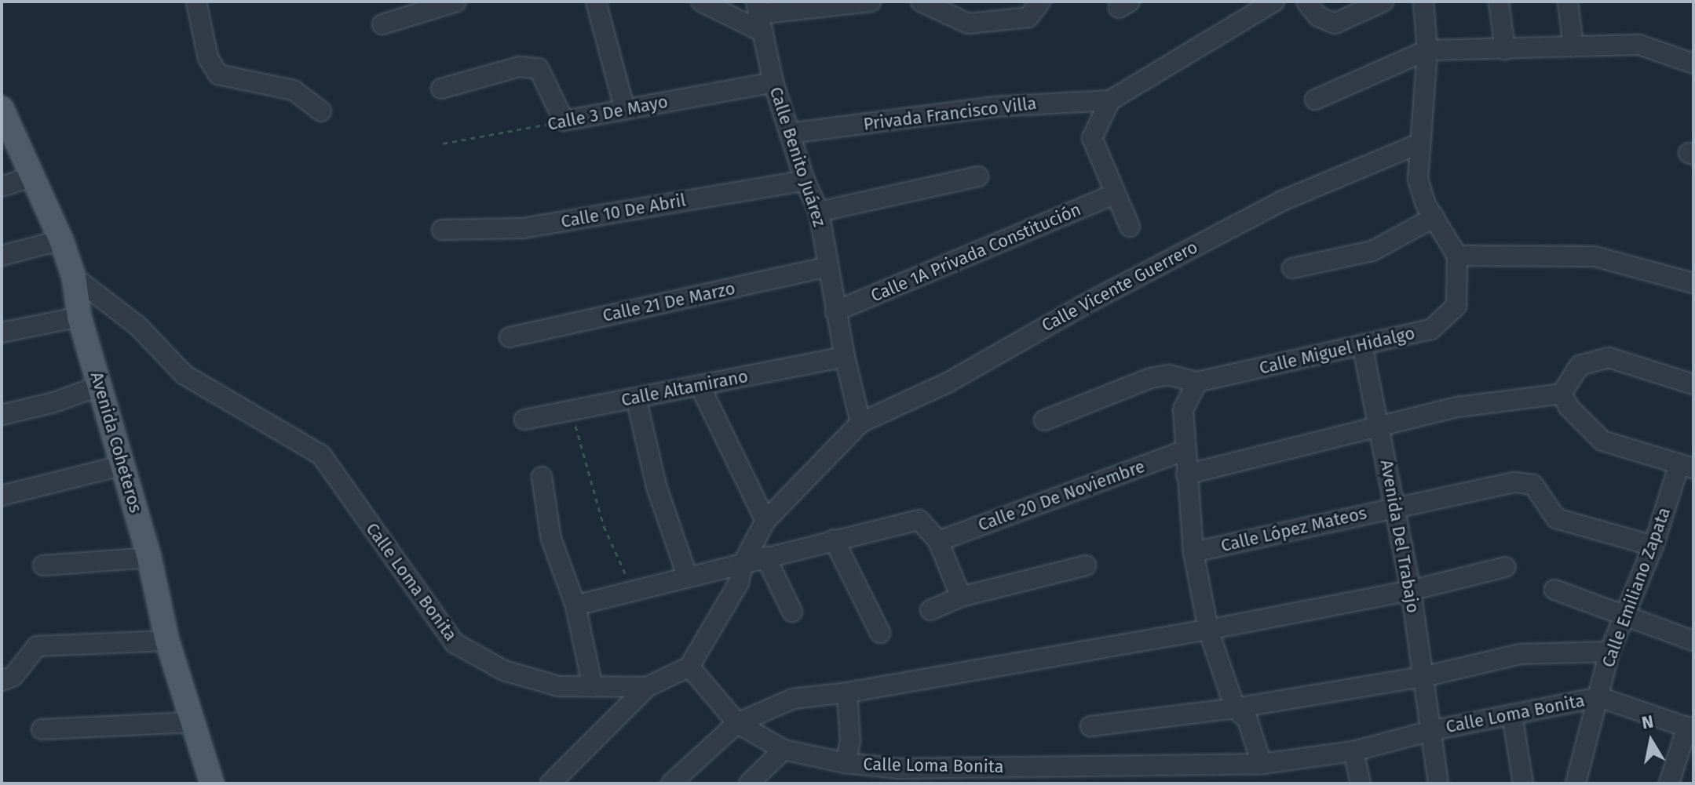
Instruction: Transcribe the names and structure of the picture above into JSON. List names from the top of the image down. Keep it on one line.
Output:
{"streets":{"main road":["Avenida Coheteros"],"street":["Calle 3 De Mayo","Privada Francisco Villa","Calle Benito Juárez","Calle 10 De Abril","Calle 1A Privada Constitución","Calle Vicente Guerrero","Calle 21 De Marzo","Calle Miguel Hidalgo","Calle Altamirano","Calle 20 De Noviembre","Calle López Mateos","Avenida Del Trabajo","Calle Loma Bonita","Calle Emiliano Zapata"]},"crossings":[["Calle 3 De Mayo","Calle Benito Juárez"],["Privada Francisco Villa","Calle Benito Juárez"],["Calle Benito Juárez","Calle 10 De Abril"],["Calle Benito Juárez","Calle 1A Privada Constitución"],["Calle Benito Juárez","Calle Vicente Guerrero"],["Calle Benito Juárez","Calle 21 De Marzo"],["Calle Benito Juárez","Calle Altamirano"],["Calle Vicente Guerrero","Calle Loma Bonita"],["Calle Miguel Hidalgo","Avenida Del Trabajo"],["Avenida Coheteros","Calle Loma Bonita"],["Calle López Mateos","Avenida Del Trabajo"],["Calle López Mateos","Calle Emiliano Zapata"],["Avenida Del Trabajo","Calle Loma Bonita"],["Calle Loma Bonita","Calle Emiliano Zapata"]],"north":"top"}
